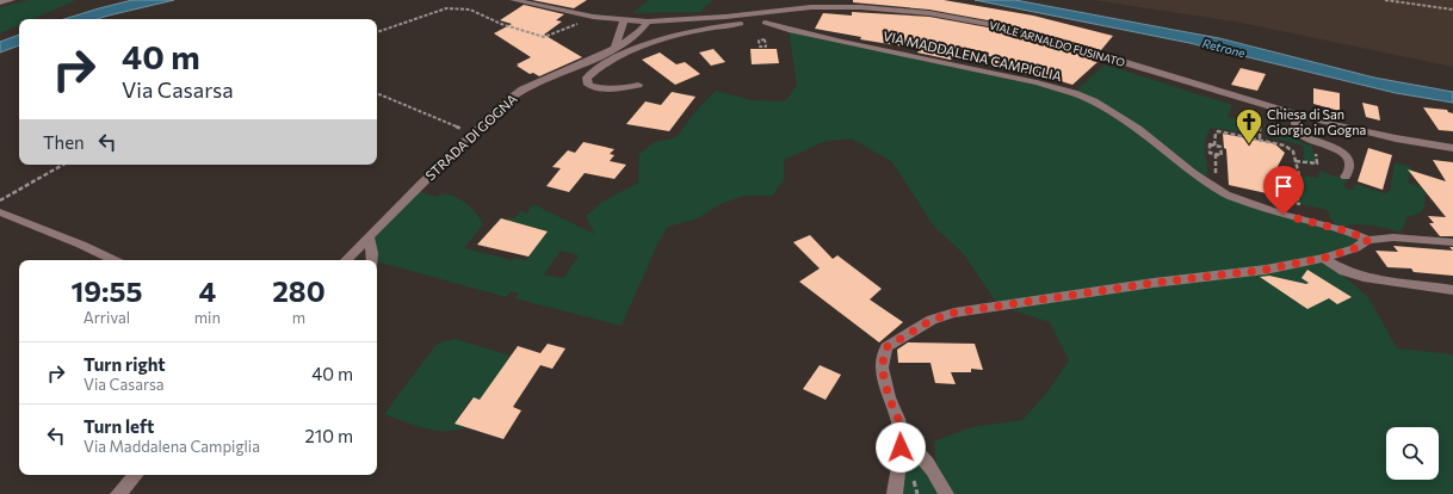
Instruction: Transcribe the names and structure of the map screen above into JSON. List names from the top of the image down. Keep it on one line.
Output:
{"streets":{"street":["VIALE ARNALDO FUSINATO","VIA MADDALENA CAMPIGLIA","STRADA DI GOGNA"]},"crossings":[["VIALE ARNALDO FUSINATO","VIA MADDALENA CAMPIGLIA"],["VIALE ARNALDO FUSINATO","STRADA DI GOGNA"],["VIA MADDALENA CAMPIGLIA","STRADA DI GOGNA"]],"water":["Retrone"],"places":{"church":["Chiesa di San Giorgio in Gogna"]},"page":{"turn":["40 m","Via Casarsa"],"then":"Then","eta":["19:55","Arrival","4","min","280","m"],"list":[{"name":"Turn right","note":"Via Casarsa","value":"40 m"},{"name":"Turn left","note":"Via Maddalena Campiglia","value":"210 m"}]}}
